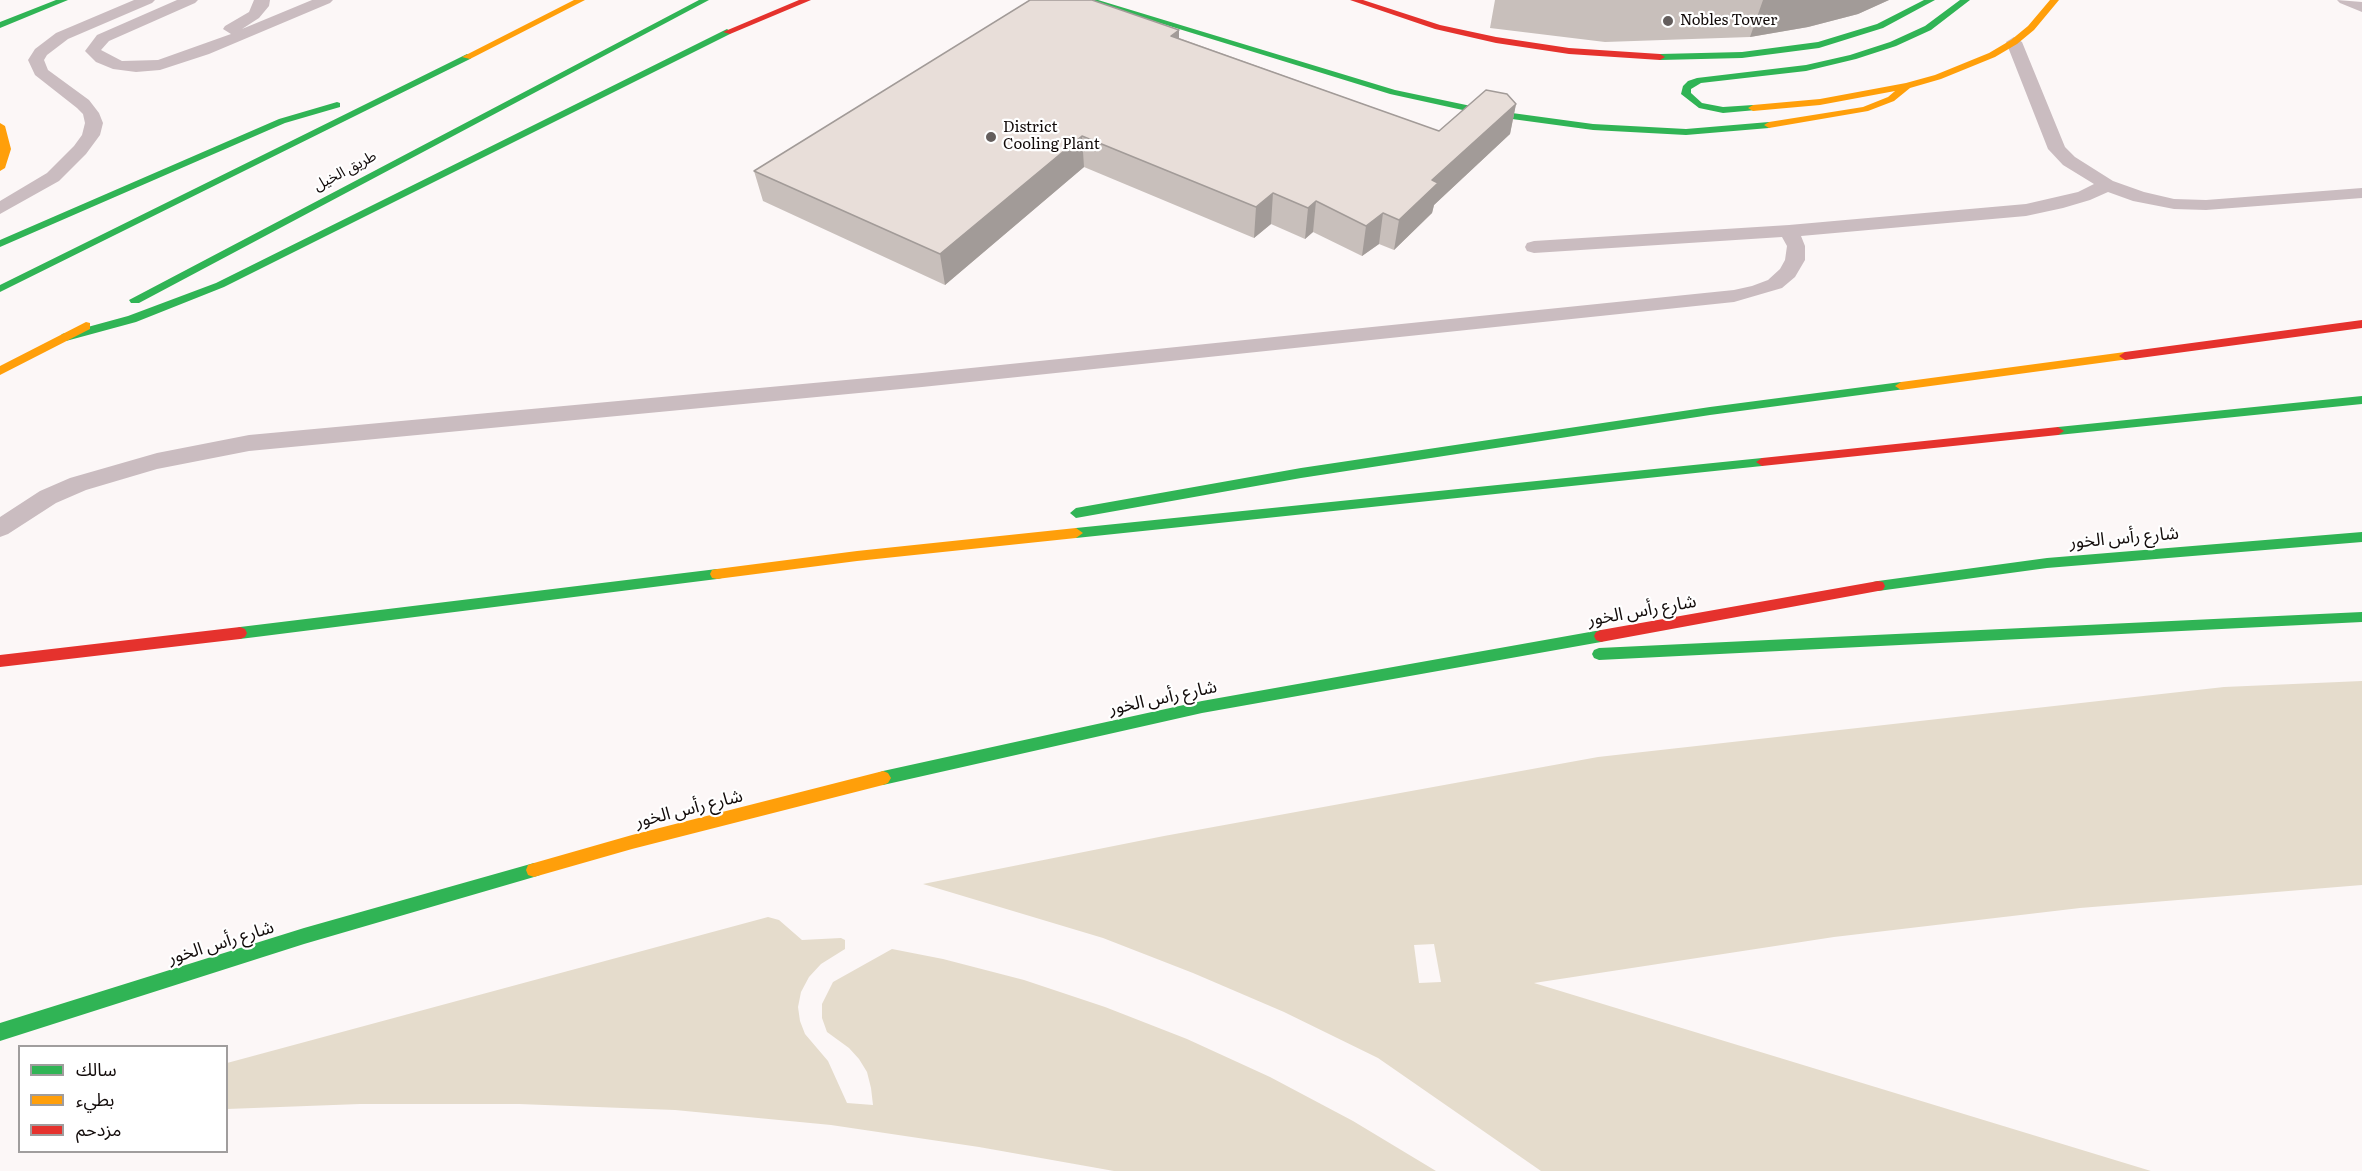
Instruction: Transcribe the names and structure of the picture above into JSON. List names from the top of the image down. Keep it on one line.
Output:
{"streets":{"main road":["طريق الخيل","شارع رأس الخور"]},"places":["Nobles Tower","District Cooling Plant"],"legend":["سالك","بطيء","مزدحم"]}
